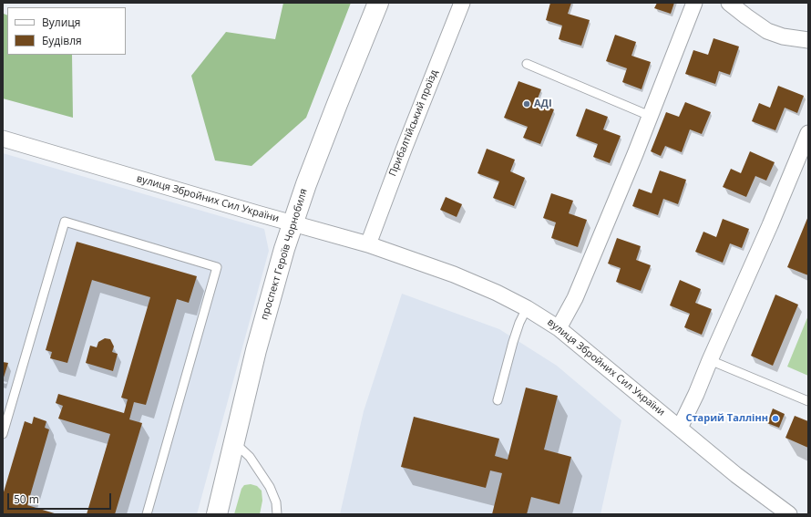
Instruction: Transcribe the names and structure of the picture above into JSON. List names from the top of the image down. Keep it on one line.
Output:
{"streets":{"street":["Прибалтійський проїзд","вулиця Збройних Сил України","проспект Героїв Чорнобиля"]},"crossings":[["Прибалтійський проїзд","вулиця Збройних Сил України"],["вулиця Збройних Сил України","проспект Героїв Чорнобиля"]],"places":["АДІ","Старий Таллінн"],"legend":["Вулиця","Будівля"],"scale_bar":"50 m"}
